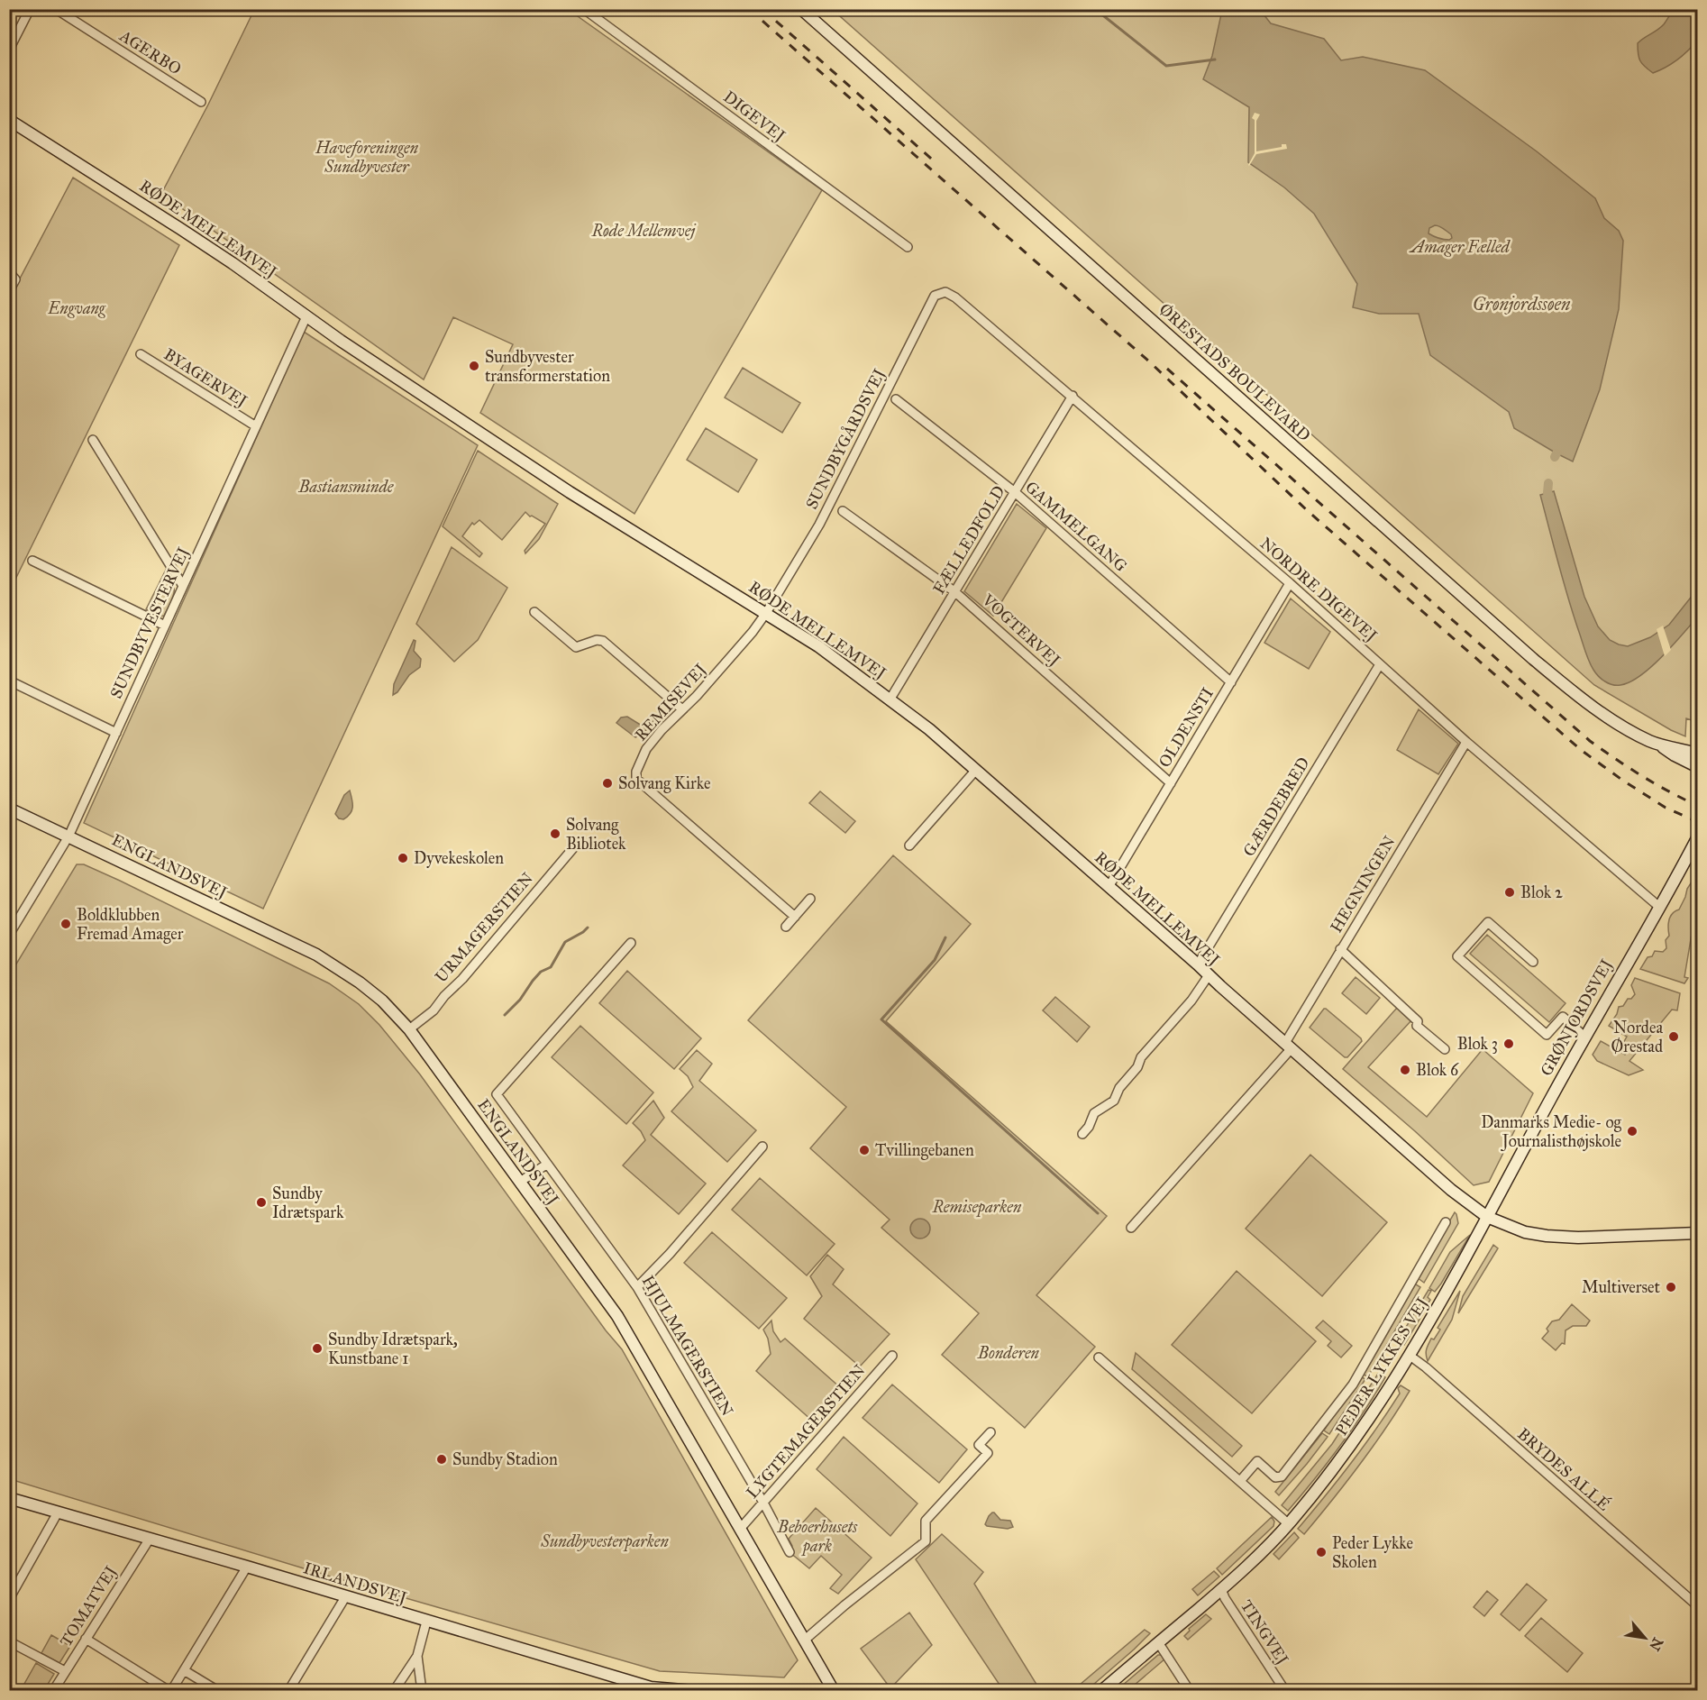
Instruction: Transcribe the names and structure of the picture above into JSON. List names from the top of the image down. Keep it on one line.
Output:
{"streets":{"street":["AGERBO","DIGEVEJ","RØDE MELLEMVEJ","ØRESTADS BOULEVARD","BYAGERVEJ","SUNDBYGÅRDSVEJ","GAMMELGANG","FÆLLEDFOLD","NORDRE DIGEVEJ","SUNDBYVESTERVEJ","VOGTERVEJ","REMISEVEJ","OLDENSTI","GÆRDEBRED","ENGLANDSVEJ","HEGNINGEN","URMAGERSTIEN","GRØNJORDSVEJ","HJULMAGERSTIEN","PEDER LYKKES VEJ","LYGTEMAGERSTIEN","BRYDES ALLÉ","IRLANDSVEJ","TOMATVEJ","TINGVEJ"]},"crossings":[["RØDE MELLEMVEJ","SUNDBYGÅRDSVEJ"],["RØDE MELLEMVEJ","FÆLLEDFOLD"],["RØDE MELLEMVEJ","SUNDBYVESTERVEJ"],["RØDE MELLEMVEJ","REMISEVEJ"],["RØDE MELLEMVEJ","OLDENSTI"],["RØDE MELLEMVEJ","GÆRDEBRED"],["RØDE MELLEMVEJ","HEGNINGEN"],["RØDE MELLEMVEJ","GRØNJORDSVEJ"],["RØDE MELLEMVEJ","PEDER LYKKES VEJ"],["BYAGERVEJ","SUNDBYVESTERVEJ"],["SUNDBYGÅRDSVEJ","NORDRE DIGEVEJ"],["SUNDBYGÅRDSVEJ","REMISEVEJ"],["GAMMELGANG","FÆLLEDFOLD"],["GAMMELGANG","OLDENSTI"],["FÆLLEDFOLD","NORDRE DIGEVEJ"],["FÆLLEDFOLD","VOGTERVEJ"],["NORDRE DIGEVEJ","OLDENSTI"],["NORDRE DIGEVEJ","GÆRDEBRED"],["NORDRE DIGEVEJ","HEGNINGEN"],["NORDRE DIGEVEJ","GRØNJORDSVEJ"],["SUNDBYVESTERVEJ","ENGLANDSVEJ"],["VOGTERVEJ","OLDENSTI"],["ENGLANDSVEJ","URMAGERSTIEN"],["ENGLANDSVEJ","LYGTEMAGERSTIEN"],["GRØNJORDSVEJ","PEDER LYKKES VEJ"],["HJULMAGERSTIEN","LYGTEMAGERSTIEN"],["PEDER LYKKES VEJ","BRYDES ALLÉ"],["PEDER LYKKES VEJ","TINGVEJ"],["IRLANDSVEJ","TOMATVEJ"]],"water":["Grønjordssøen"],"parks":["Haveforeningen Sundbyvester","Røde Mellemvej","Amager Fælled","Engvang","Bastiansminde","Remiseparken","Bonderen","Beboerhusets park","Sundbyvesterparken"],"places":["Sundbyvester transformerstation","Solvang Kirke","Solvang Bibliotek","Dyvekeskolen","Blok 2","Boldklubben Fremad Amager","Nordea Ørestad","Blok 3","Blok 6","Danmarks Medie- og Journalisthøjskole","Tvillingebanen","Sundby Idrætspark","Multiverset","Sundby Idrætspark, Kunstbane 1","Sundby Stadion","Peder Lykke Skolen"],"north":"bottom right"}
